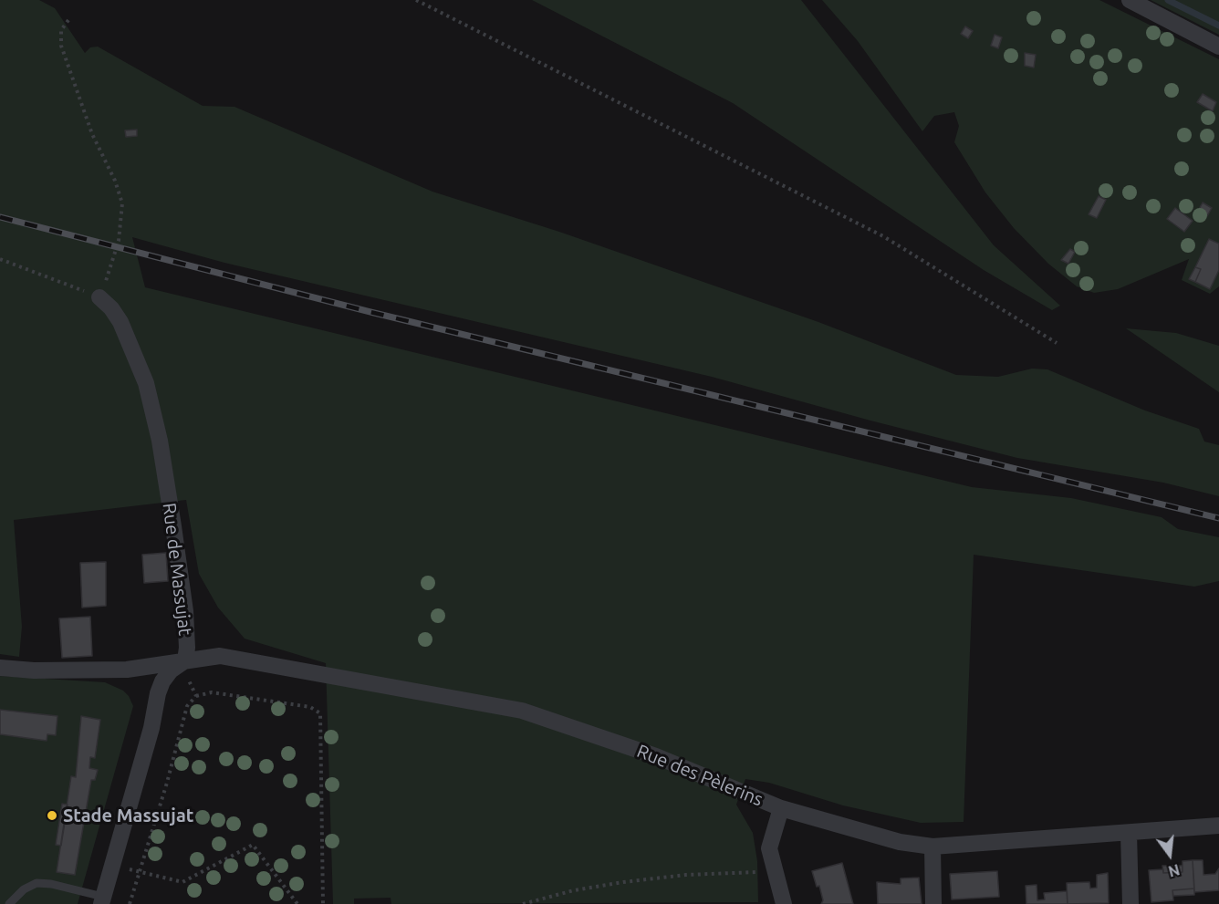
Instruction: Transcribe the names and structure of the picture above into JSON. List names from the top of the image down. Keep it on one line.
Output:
{"streets":{"street":["Rue de Massujat","Rue des Pèlerins"]},"crossings":[["Rue de Massujat","Rue des Pèlerins"]],"places":["Stade Massujat"],"north":"bottom"}
